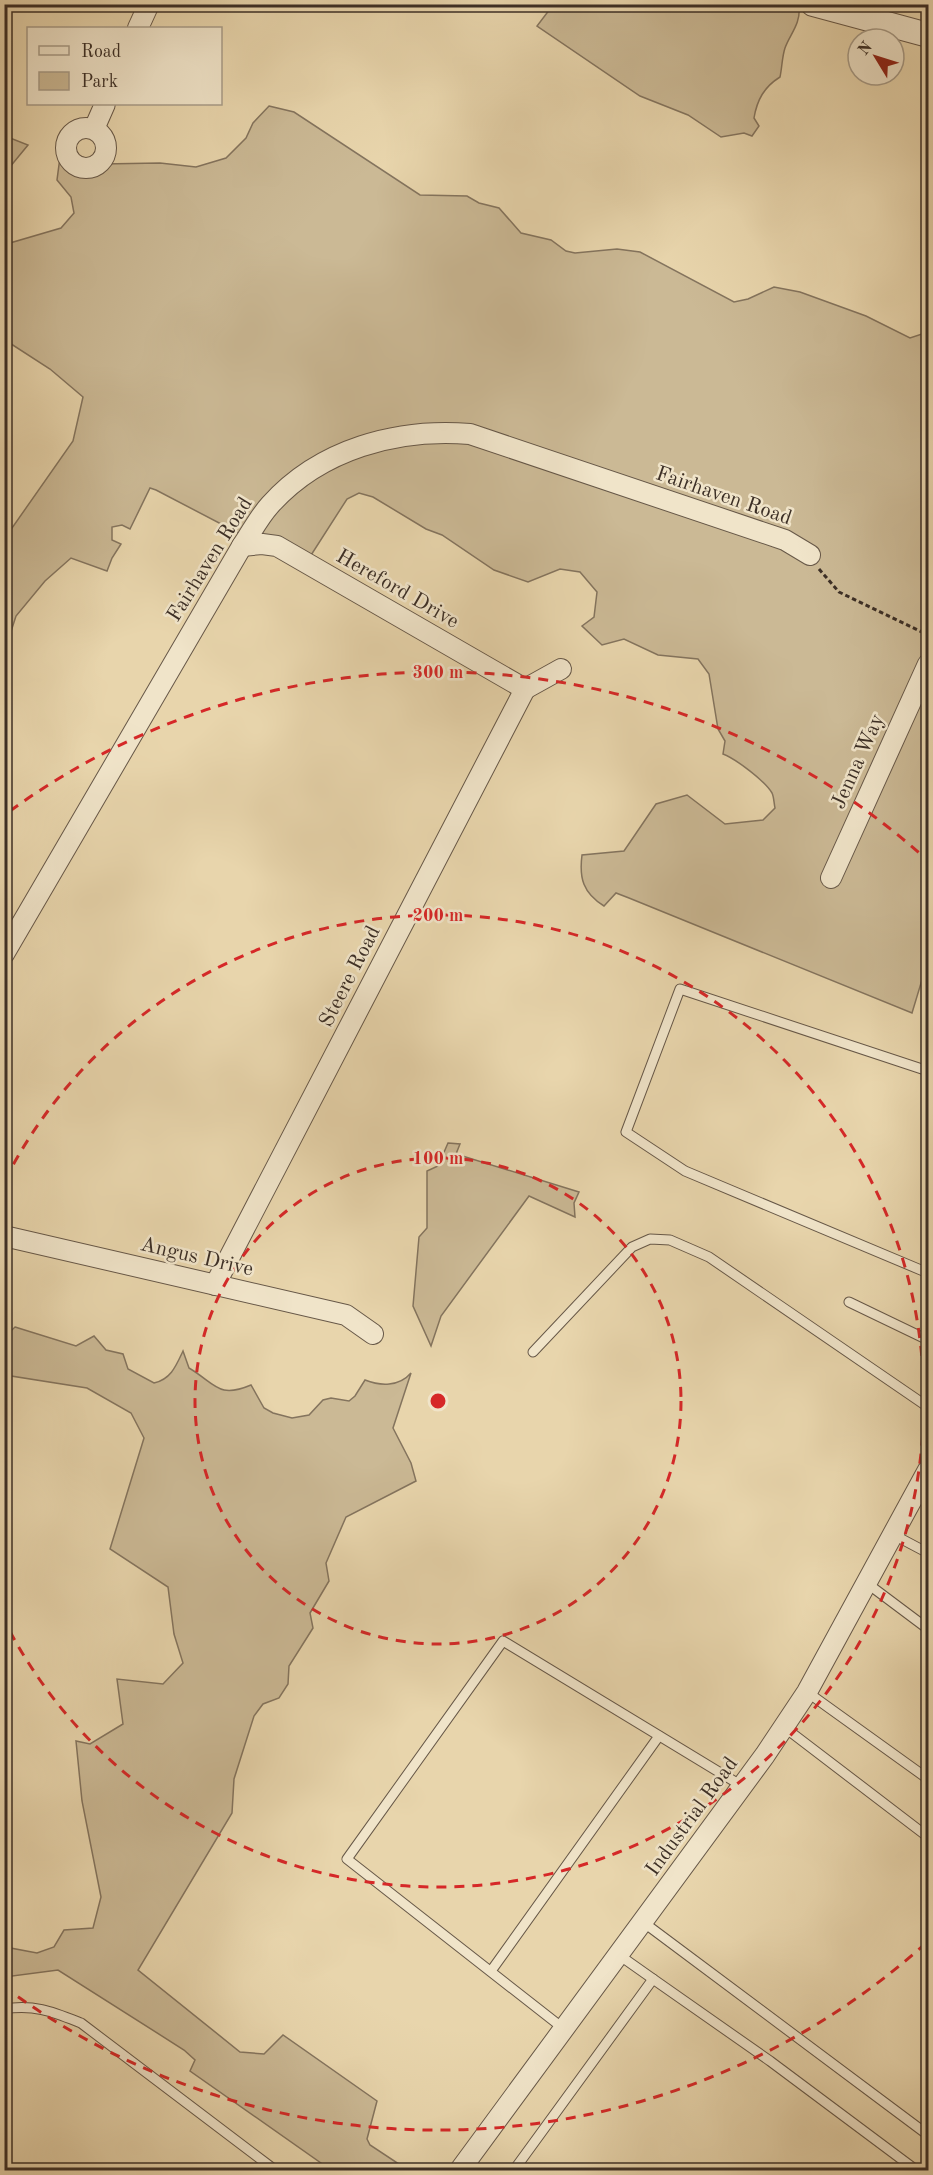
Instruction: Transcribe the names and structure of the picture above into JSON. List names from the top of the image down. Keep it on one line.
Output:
{"streets":{"street":["Fairhaven Road","Hereford Drive","Jenna Way","Steere Road","Angus Drive","Industrial Road"]},"crossings":[["Fairhaven Road","Hereford Drive"],["Hereford Drive","Steere Road"],["Steere Road","Angus Drive"]],"legend":["Road","Park"],"north":"top left","rings":["300 m","200 m","100 m"]}
